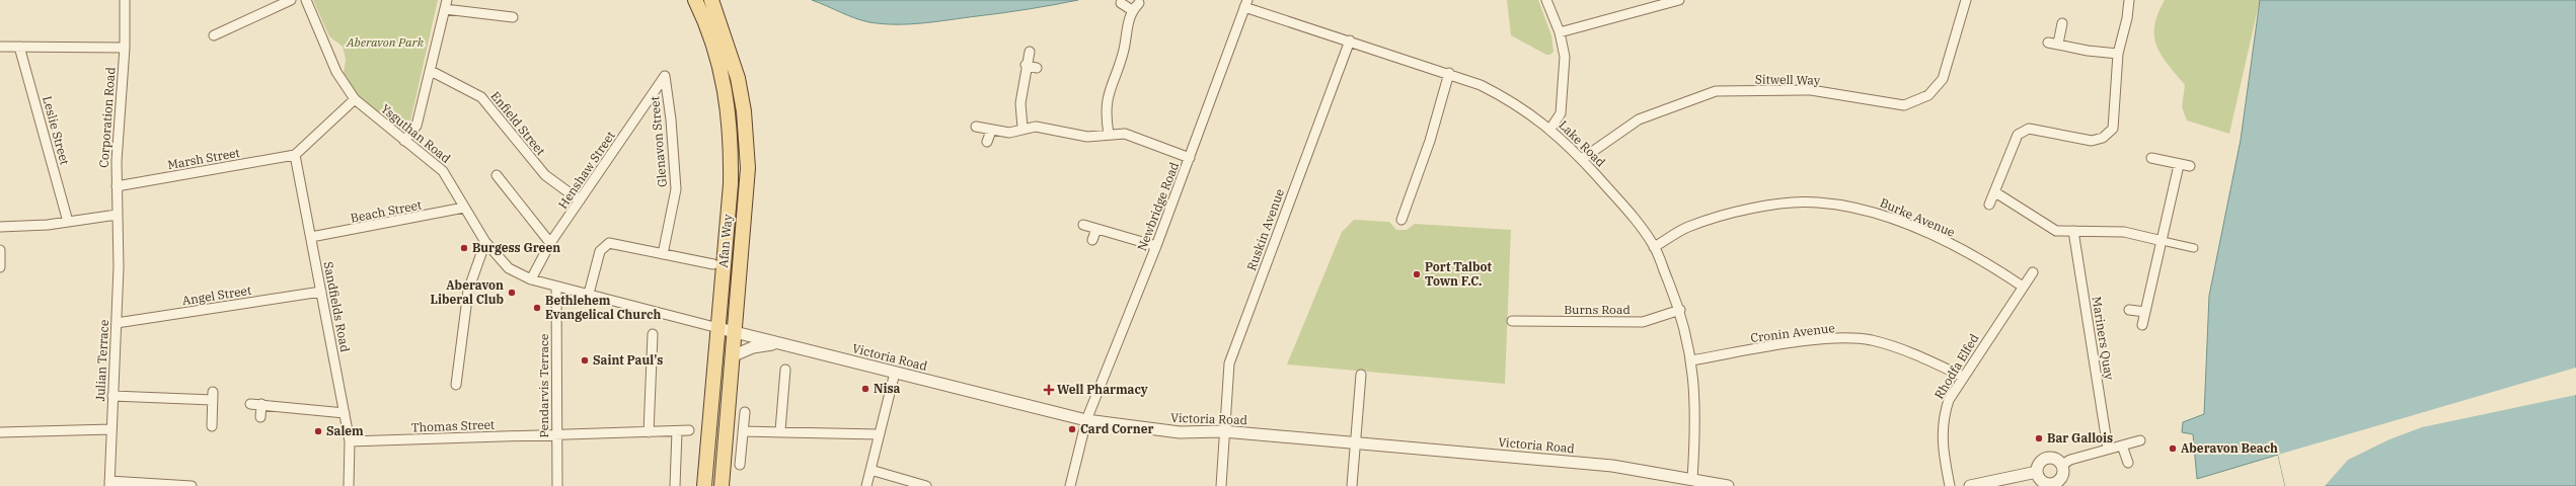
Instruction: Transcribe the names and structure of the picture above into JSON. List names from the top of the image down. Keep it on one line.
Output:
{"streets":{"main road":["Afan Way"],"street":["Sitwell Way","Corporation Road","Enfield Street","Leslie Street","Ysguthan Road","Glenavon Street","Lake Road","Marsh Street","Henshaw Street","Newbridge Road","Beach Street","Burke Avenue","Ruskin Avenue","Angel Street","Sandfields Road","Burns Road","Cronin Avenue","Mariners Quay","Victoria Road","Julian Terrace","Rhodfa Elfed","Pendarvis Terrace","Thomas Street"]},"crossings":[["Sitwell Way","Lake Road"],["Corporation Road","Marsh Street"],["Corporation Road","Julian Terrace"],["Enfield Street","Henshaw Street"],["Ysguthan Road","Henshaw Street"],["Ysguthan Road","Beach Street"],["Ysguthan Road","Victoria Road"],["Ysguthan Road","Pendarvis Terrace"],["Glenavon Street","Henshaw Street"],["Lake Road","Newbridge Road"],["Lake Road","Burke Avenue"],["Lake Road","Ruskin Avenue"],["Lake Road","Burns Road"],["Lake Road","Cronin Avenue"],["Lake Road","Victoria Road"],["Marsh Street","Sandfields Road"],["Newbridge Road","Victoria Road"],["Beach Street","Sandfields Road"],["Burke Avenue","Rhodfa Elfed"],["Ruskin Avenue","Victoria Road"],["Afan Way","Victoria Road"],["Angel Street","Sandfields Road"],["Angel Street","Julian Terrace"],["Sandfields Road","Thomas Street"],["Cronin Avenue","Rhodfa Elfed"],["Victoria Road","Pendarvis Terrace"],["Pendarvis Terrace","Thomas Street"]],"parks":["Aberavon Park"],"places":{"other":["Burgess Green","Port Talbot Town F.C.","Aberavon Liberal Club","Bethlehem Evangelical Church","Saint Paul's","Nisa","Card Corner","Salem","Bar Gallois","Aberavon Beach"],"health":["Well Pharmacy"]}}
